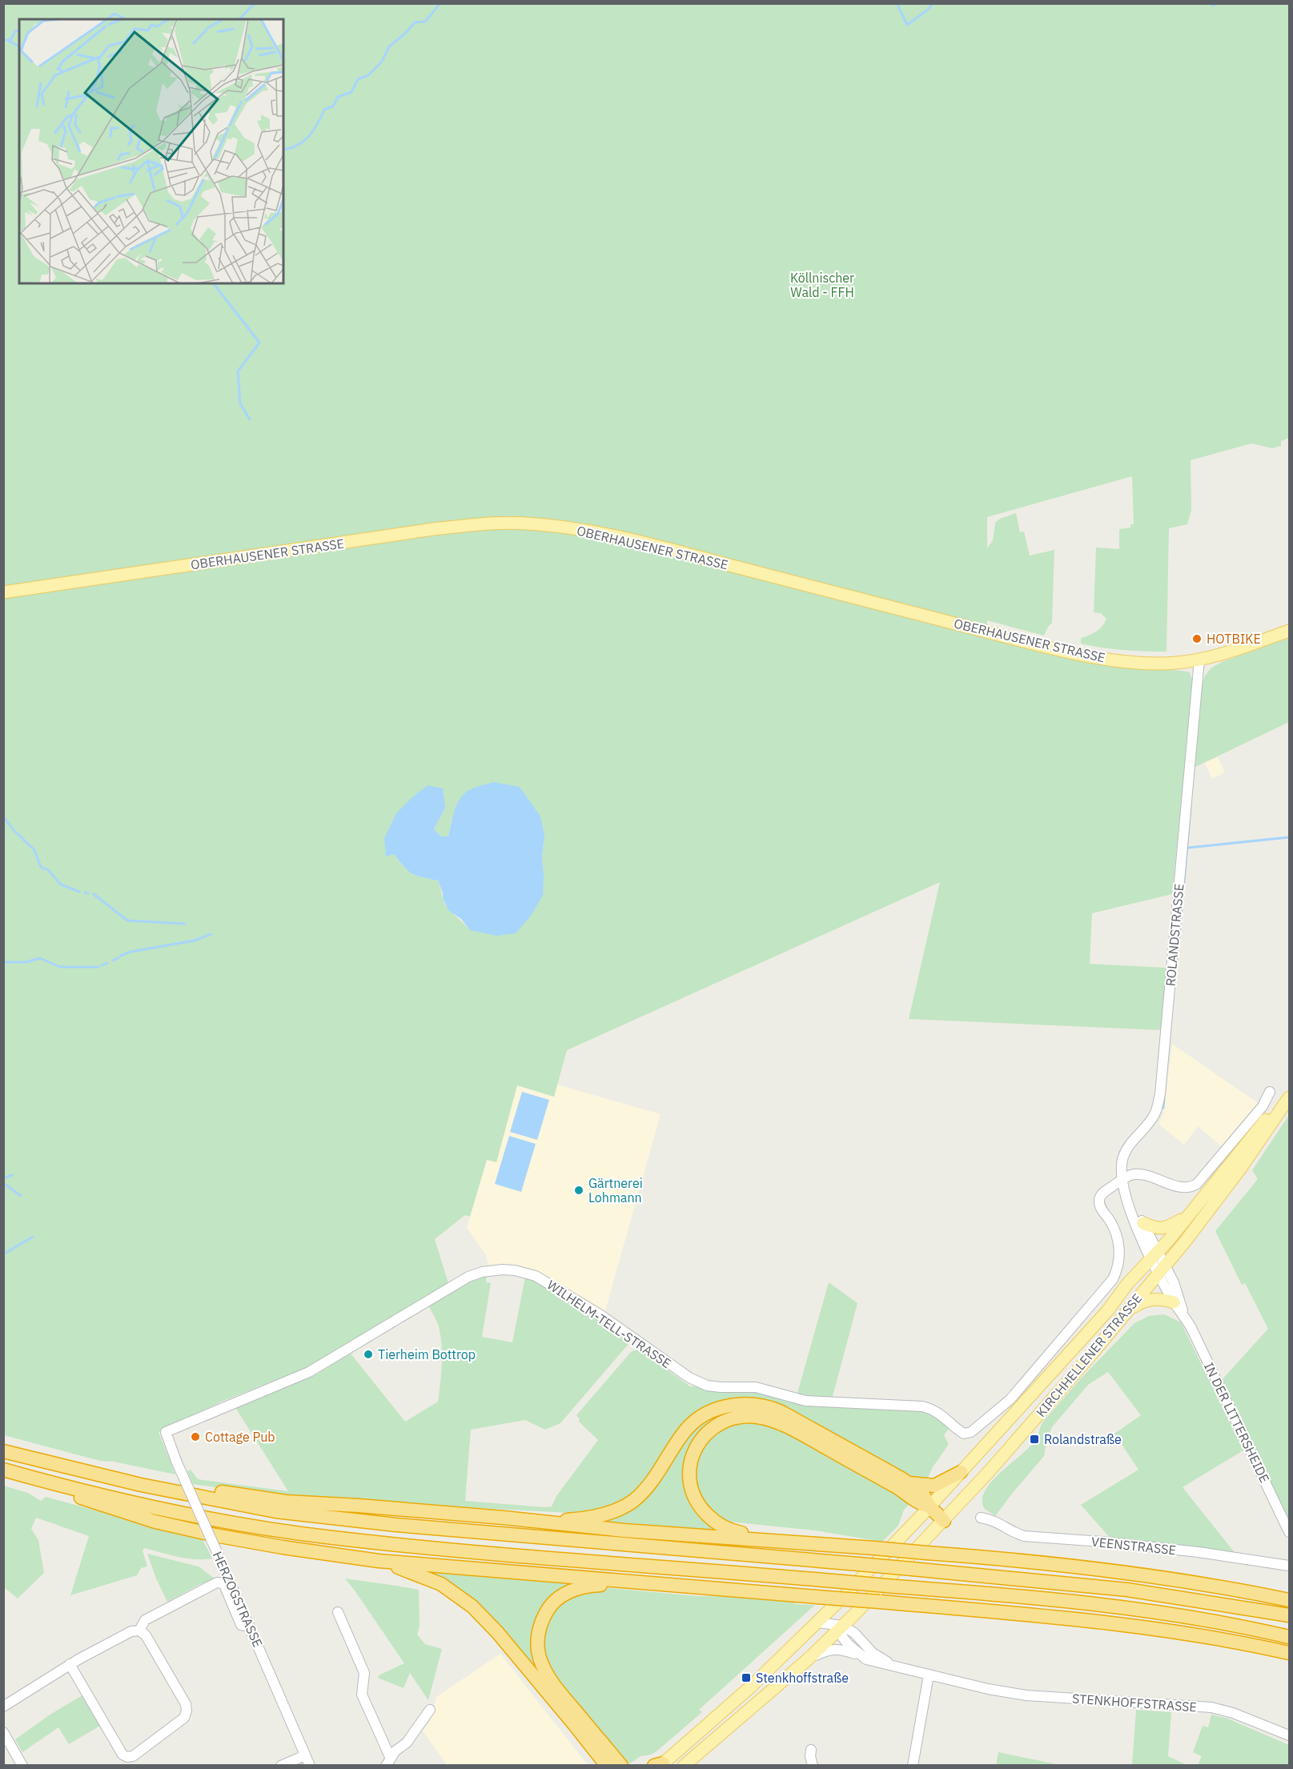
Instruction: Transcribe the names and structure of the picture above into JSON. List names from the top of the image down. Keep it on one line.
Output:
{"streets":{"main road":["OBERHAUSENER STRASSE","KIRCHHELLENER STRASSE"],"street":["ROLANDSTRASSE","WILHELM-TELL-STRASSE","IN DER LITTERSHEIDE","VEENSTRASSE","HERZOGSTRASSE","STENKHOFFSTRASSE"]},"crossings":[["OBERHAUSENER STRASSE","ROLANDSTRASSE"],["ROLANDSTRASSE","WILHELM-TELL-STRASSE"],["ROLANDSTRASSE","KIRCHHELLENER STRASSE"],["ROLANDSTRASSE","IN DER LITTERSHEIDE"],["WILHELM-TELL-STRASSE","HERZOGSTRASSE"],["KIRCHHELLENER STRASSE","IN DER LITTERSHEIDE"],["KIRCHHELLENER STRASSE","STENKHOFFSTRASSE"]],"parks":["Köllnischer Wald - FFH"],"places":{"other":["HOTBIKE","Gärtnerei Lohmann","Tierheim Bottrop","Cottage Pub"],"transit":["Rolandstraße","Stenkhoffstraße"]}}
